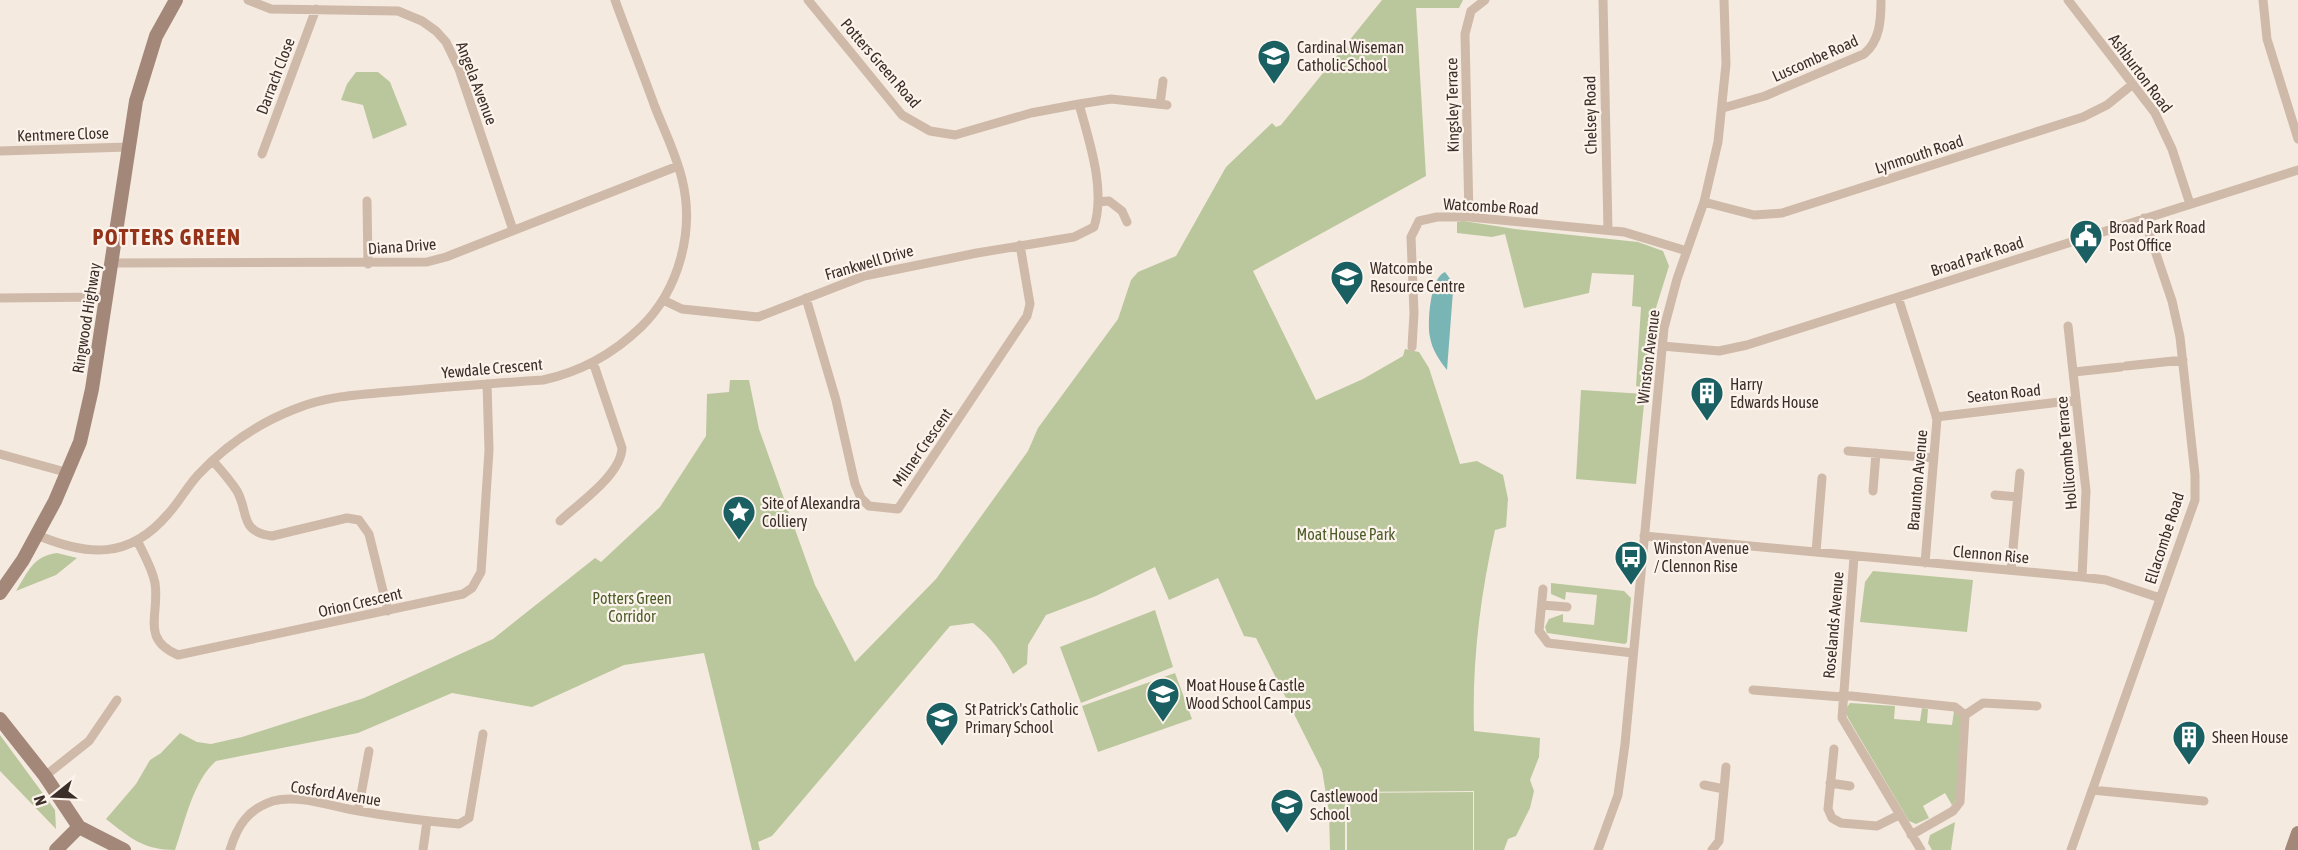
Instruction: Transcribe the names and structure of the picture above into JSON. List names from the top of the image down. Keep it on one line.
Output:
{"streets":{"street":["Luscombe Road","Potters Green Road","Ashburton Road","Darrach Close","Angela Avenue","Kingsley Terrace","Chelsey Road","Kentmere Close","Lynmouth Road","Watcombe Road","Diana Drive","Broad Park Road","Frankwell Drive","Ringwood Highway","Winston Avenue","Yewdale Crescent","Seaton Road","Milner Crescent","Hollicombe Terrace","Braunton Avenue","Ellacombe Road","Clennon Rise","Orion Crescent","Roselands Avenue","Cosford Avenue"]},"crossings":[["Luscombe Road","Winston Avenue"],["Ashburton Road","Lynmouth Road"],["Ashburton Road","Broad Park Road"],["Darrach Close","Angela Avenue"],["Angela Avenue","Diana Drive"],["Kingsley Terrace","Watcombe Road"],["Chelsey Road","Watcombe Road"],["Kentmere Close","Ringwood Highway"],["Lynmouth Road","Winston Avenue"],["Watcombe Road","Winston Avenue"],["Diana Drive","Ringwood Highway"],["Diana Drive","Yewdale Crescent"],["Broad Park Road","Winston Avenue"],["Broad Park Road","Braunton Avenue"],["Broad Park Road","Ellacombe Road"],["Frankwell Drive","Yewdale Crescent"],["Frankwell Drive","Milner Crescent"],["Ringwood Highway","Yewdale Crescent"],["Winston Avenue","Clennon Rise"],["Yewdale Crescent","Orion Crescent"],["Seaton Road","Hollicombe Terrace"],["Seaton Road","Braunton Avenue"],["Hollicombe Terrace","Clennon Rise"],["Braunton Avenue","Clennon Rise"],["Ellacombe Road","Clennon Rise"],["Clennon Rise","Roselands Avenue"]],"districts":["POTTERS GREEN"],"parks":["Moat House Park","Potters Green Corridor"],"places":{"school or university":["Cardinal Wiseman Catholic School","Watcombe Resource Centre","Moat House & Castle Wood School Campus","St Patrick's Catholic Primary School","Castlewood School"],"public building":["Broad Park Road Post Office"],"building":["Harry Edwards House","Sheen House"],"place":["Site of Alexandra Colliery"],"bus stop":["Winston Avenue / Clennon Rise"]},"north":"left"}
